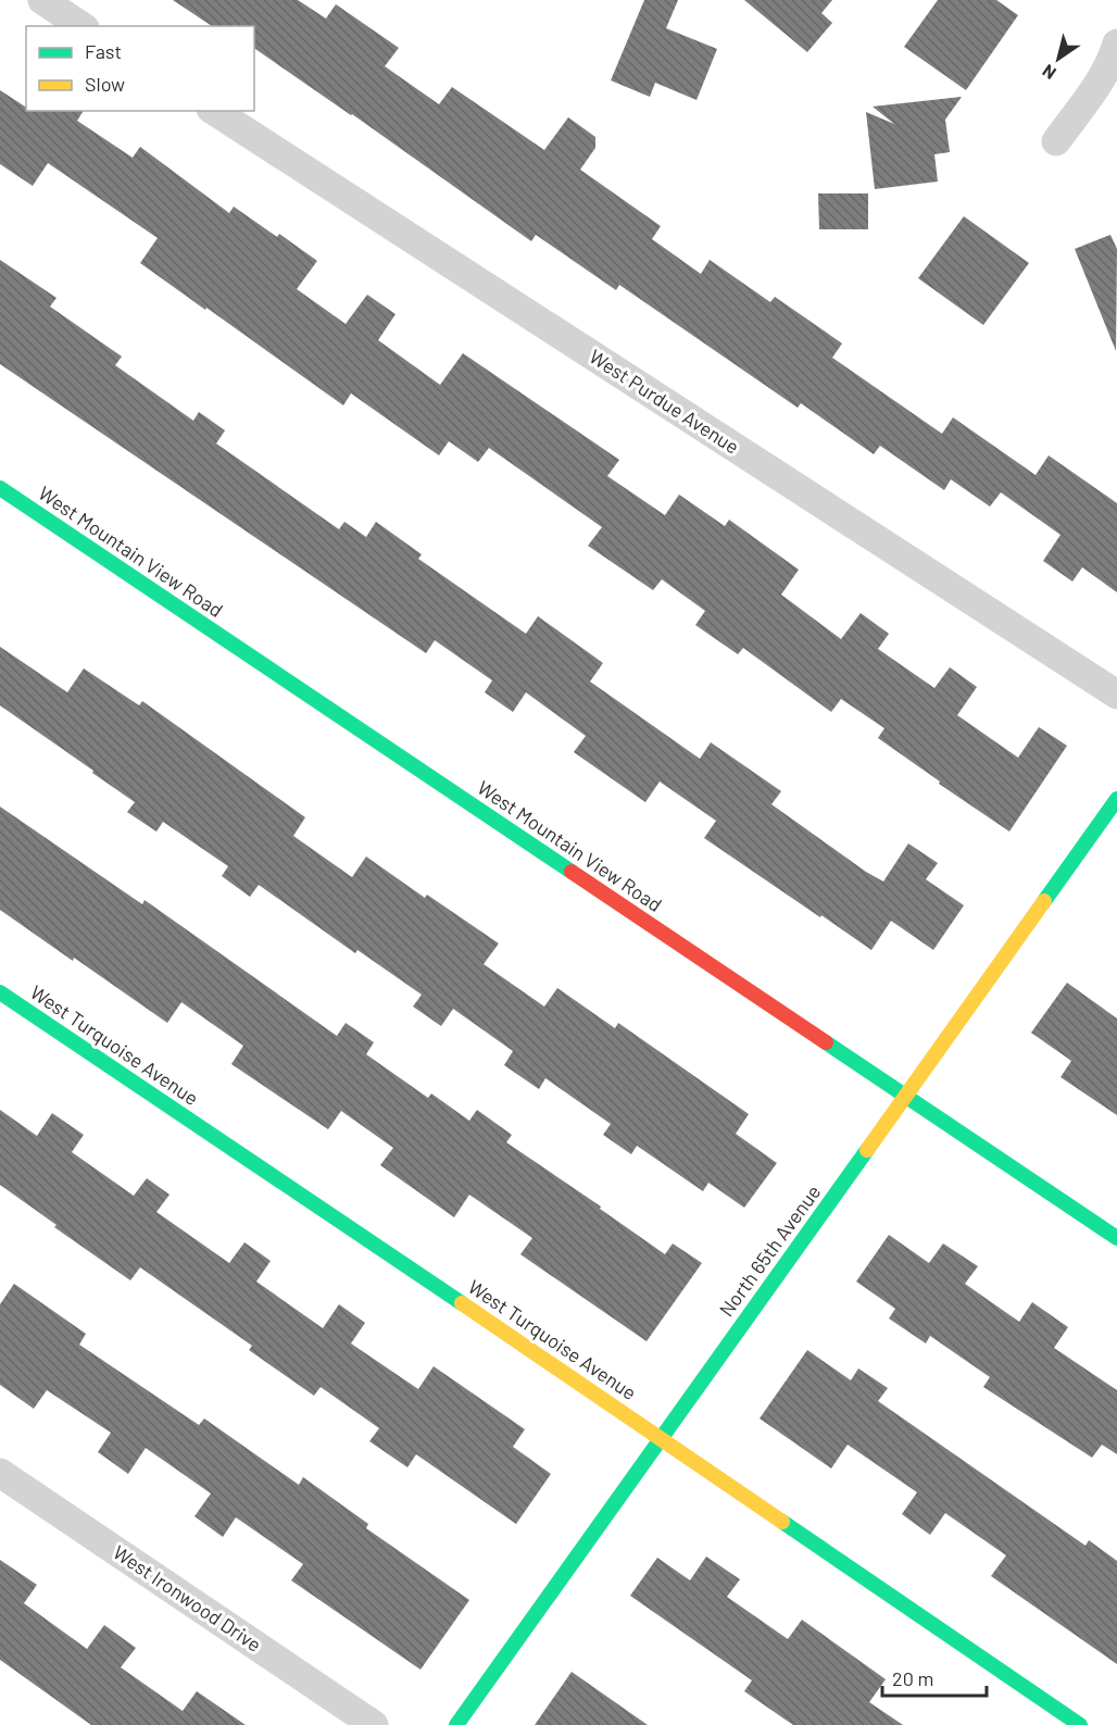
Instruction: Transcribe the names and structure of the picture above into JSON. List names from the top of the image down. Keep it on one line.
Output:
{"streets":{"street":["West Purdue Avenue","West Mountain View Road","West Turquoise Avenue","North 65th Avenue","West Ironwood Drive"]},"crossings":[["West Mountain View Road","North 65th Avenue"],["West Turquoise Avenue","North 65th Avenue"]],"legend":["Fast","Slow"],"scale_bar":"20 m","north":"bottom left"}
